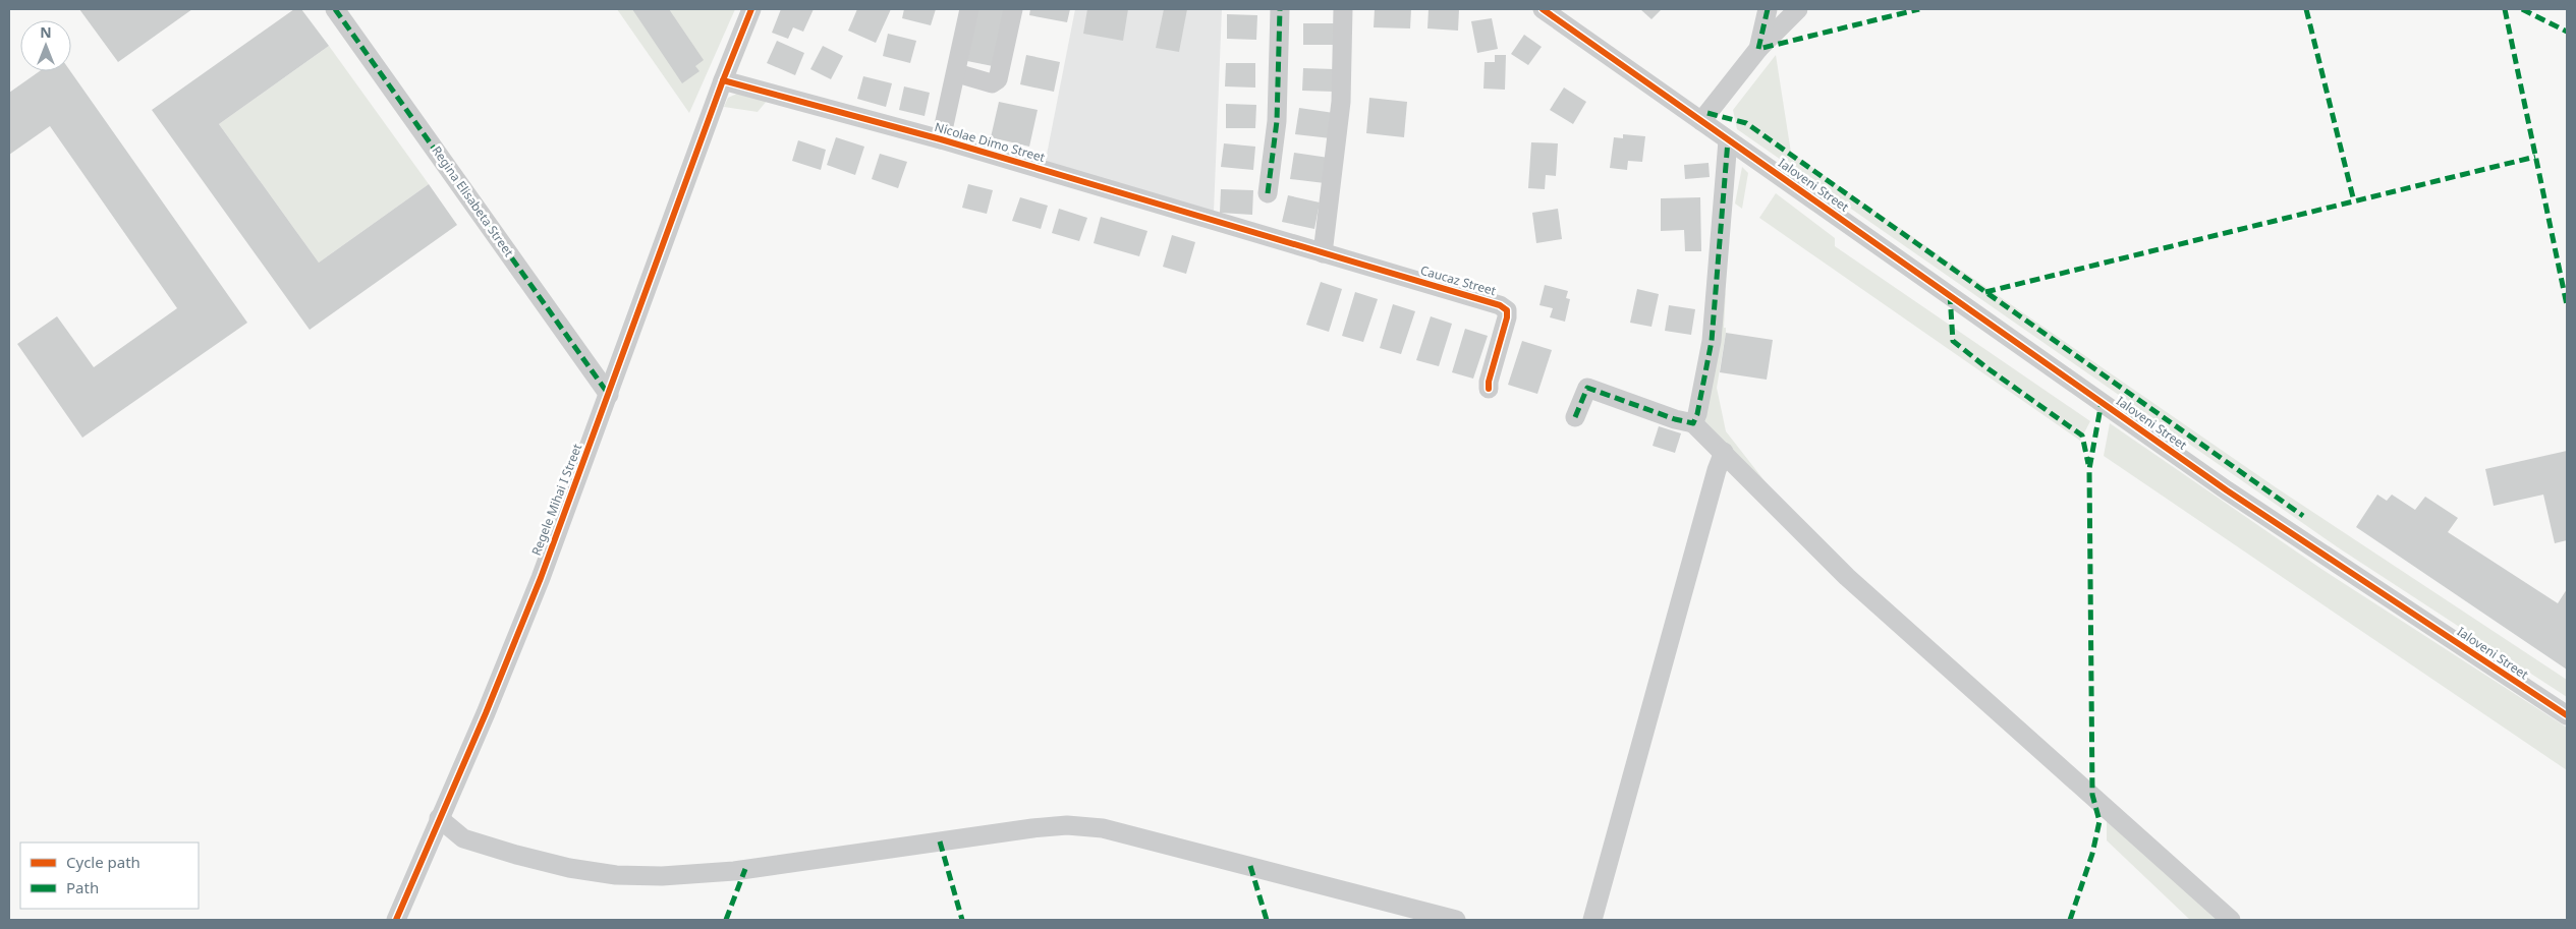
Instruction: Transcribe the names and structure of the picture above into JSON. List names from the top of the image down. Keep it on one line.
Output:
{"streets":{"street":["Nicolae Dimo Street","Ialoveni Street","Regina Elisabeta Street","Caucaz Street","Regele Mihai I Street"]},"crossings":[["Nicolae Dimo Street","Caucaz Street"],["Nicolae Dimo Street","Regele Mihai I Street"],["Regina Elisabeta Street","Regele Mihai I Street"]],"legend":["Cycle path","Path"],"north":"top"}
